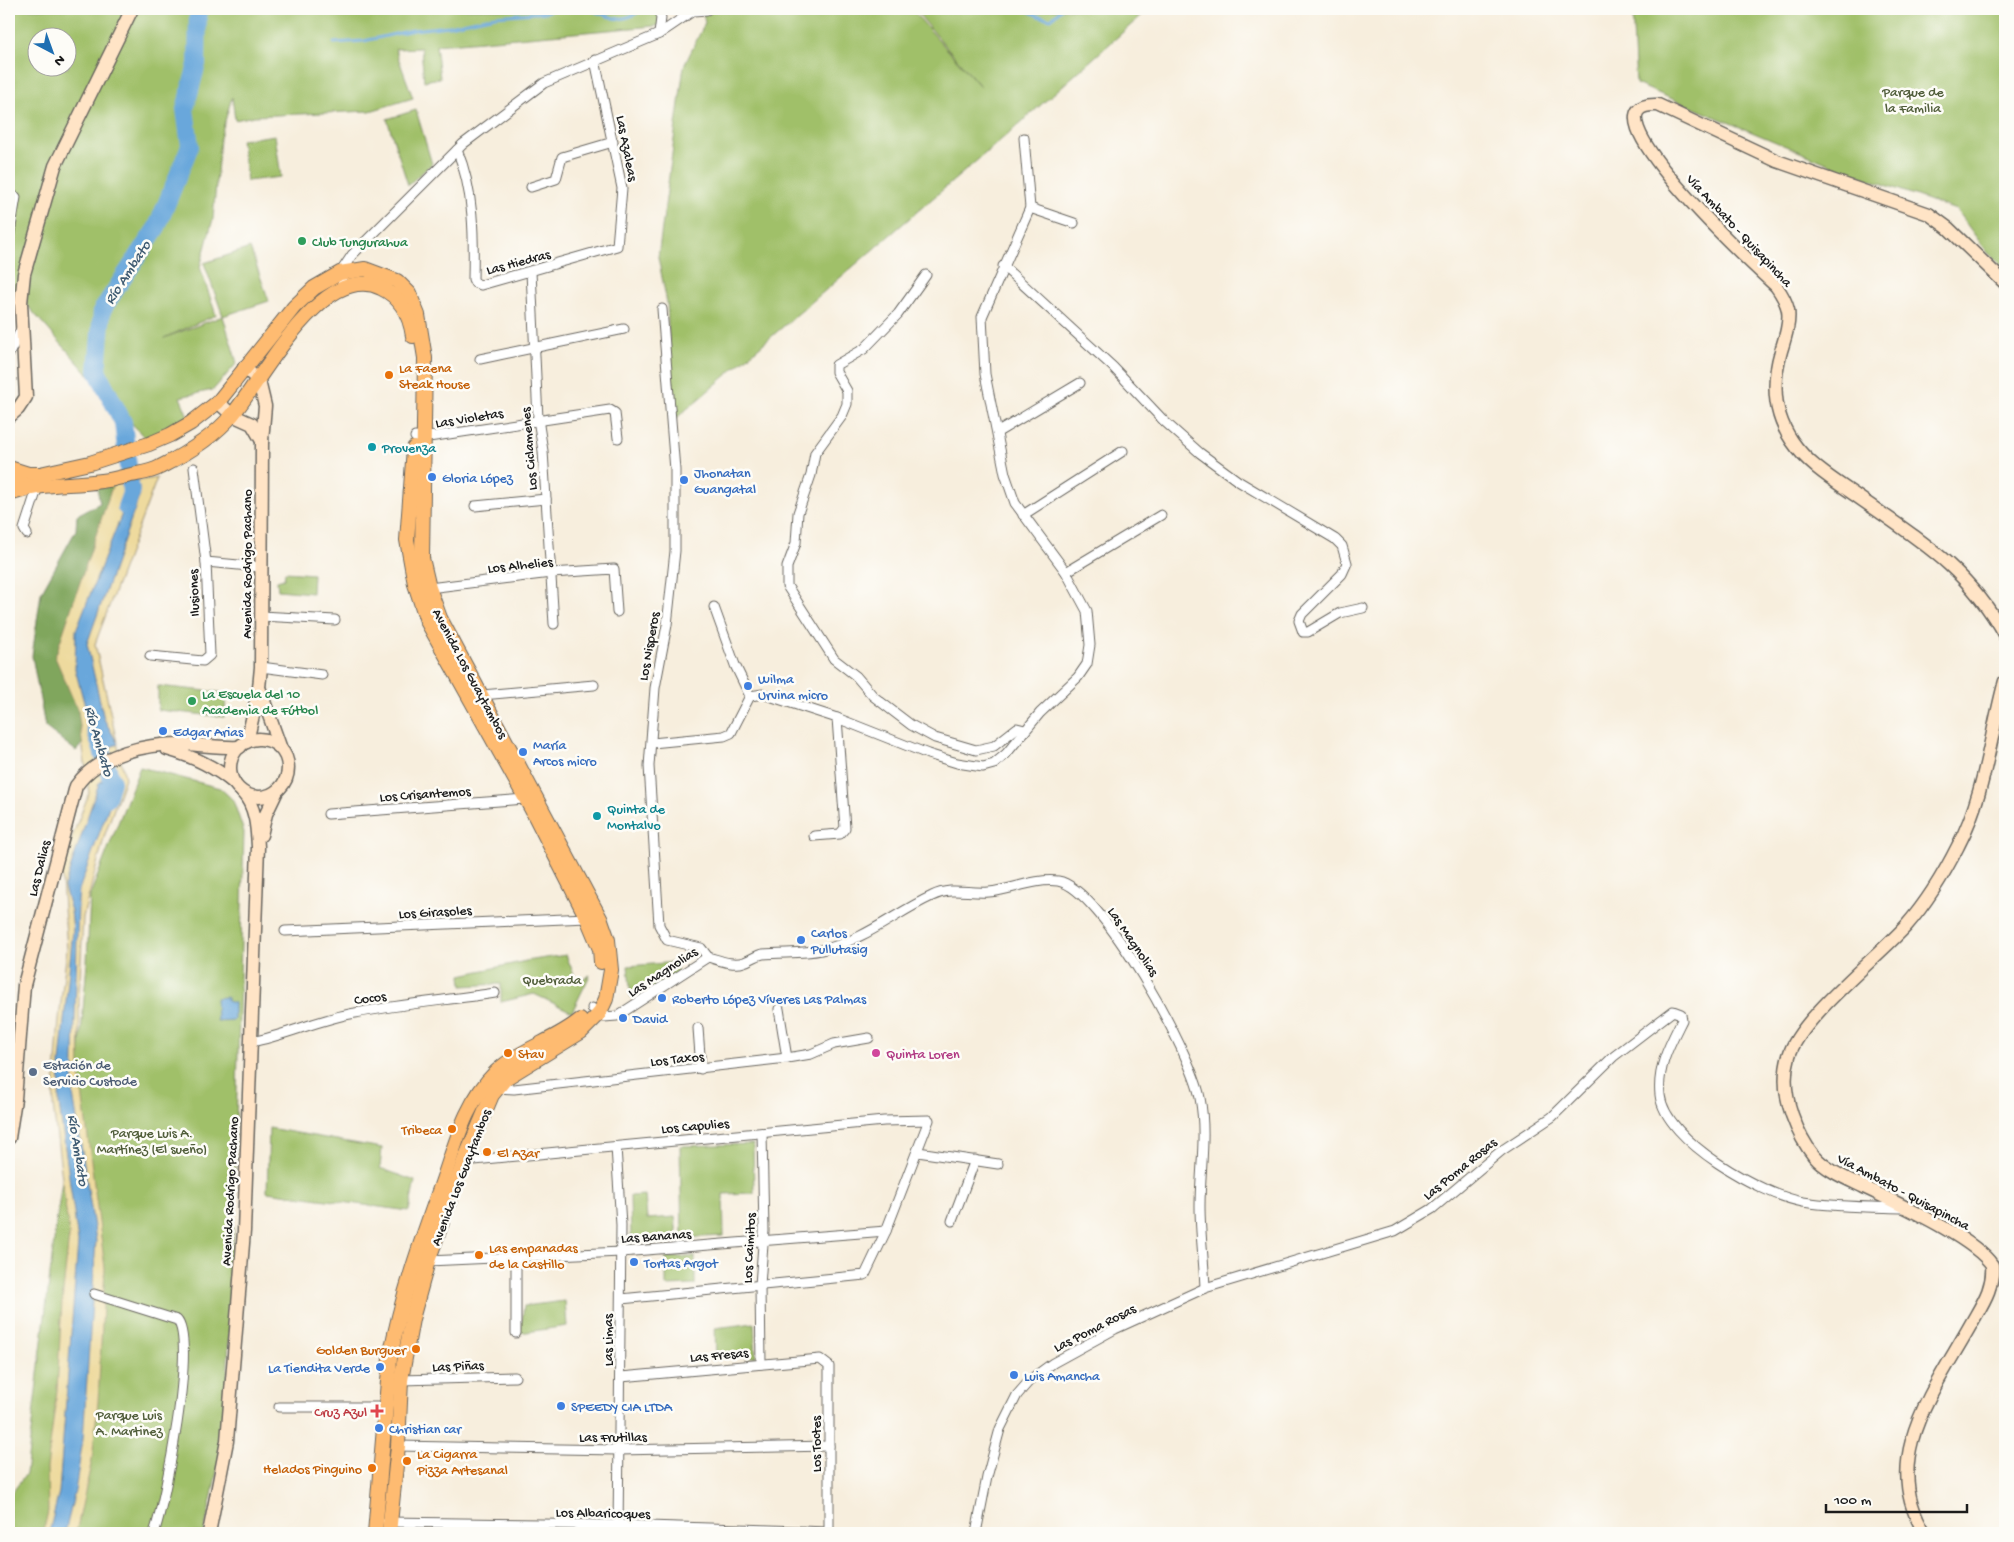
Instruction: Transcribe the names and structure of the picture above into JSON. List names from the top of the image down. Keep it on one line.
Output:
{"streets":{"main road":["Avenida Los Guaytambos"],"street":["Las Azaleas","Vía Ambato - Quisapincha","Las Hiedras","Las Violetas","Los Ciclamenes","Avenida Rodrigo Pachano","Los Alhelies","Ilusiones","Los Nisperos","Los Crisantemos","Las Dalias","Los Girasoles","Las Magnolias","Cocos","Los Taxos","Los Capulies","Las Poma Rosas","Las Bananas","Los Caimitos","Las Limas","Las Fresas","Las Piñas","Las Frutillas","Los Toctes","Los Albaricoques"]},"crossings":[["Las Azaleas","Las Hiedras"],["Vía Ambato - Quisapincha","Las Poma Rosas"],["Las Hiedras","Los Ciclamenes"],["Las Violetas","Los Ciclamenes"],["Las Violetas","Avenida Los Guaytambos"],["Los Ciclamenes","Los Alhelies"],["Avenida Rodrigo Pachano","Avenida Los Guaytambos"],["Avenida Rodrigo Pachano","Las Dalias"],["Avenida Rodrigo Pachano","Cocos"],["Los Alhelies","Avenida Los Guaytambos"],["Los Nisperos","Las Magnolias"],["Avenida Los Guaytambos","Los Crisantemos"],["Avenida Los Guaytambos","Los Girasoles"],["Avenida Los Guaytambos","Las Magnolias"],["Avenida Los Guaytambos","Los Taxos"],["Avenida Los Guaytambos","Los Capulies"],["Avenida Los Guaytambos","Las Bananas"],["Avenida Los Guaytambos","Las Piñas"],["Avenida Los Guaytambos","Las Frutillas"],["Avenida Los Guaytambos","Los Albaricoques"],["Las Magnolias","Las Poma Rosas"],["Los Capulies","Los Caimitos"],["Los Capulies","Las Limas"],["Las Bananas","Los Caimitos"],["Las Bananas","Las Limas"],["Los Caimitos","Las Fresas"],["Las Limas","Las Fresas"],["Las Limas","Las Frutillas"],["Las Limas","Los Albaricoques"],["Las Fresas","Los Toctes"],["Las Frutillas","Los Toctes"],["Los Toctes","Los Albaricoques"]],"water":["Río Ambato"],"parks":["Parque de la Familia","Quebrada","Parque Luis A. Martínez (El sueño)","Parque Luis A. Martinez"],"places":{"other":["Club Tungurahua","La Faena Steak House","Provenza","Gloria López","Jhonatan Guangatal","Wilma Urvina micro","La Escuela del 10 Academia de Fútbol","Edgar Arias","María Arcos micro","Quinta de Montalvo","Carlos Pullutasig","Roberto López Víveres Las Palmas","David","Stav","Quinta Loren","Estación de Servicio Custode","Tribeca","El Azar","Las empanadas de la Castillo","Tortas Argot","Golden Burguer","La Tiendita Verde","Luis Amancha","SPEEDY CIA LTDA","Christian car","La Cigarra Pizza Artesanal","Helados Pinguino"],"health":["Cruz Azul"]},"scale_bar":"100 m","north":"bottom right"}
